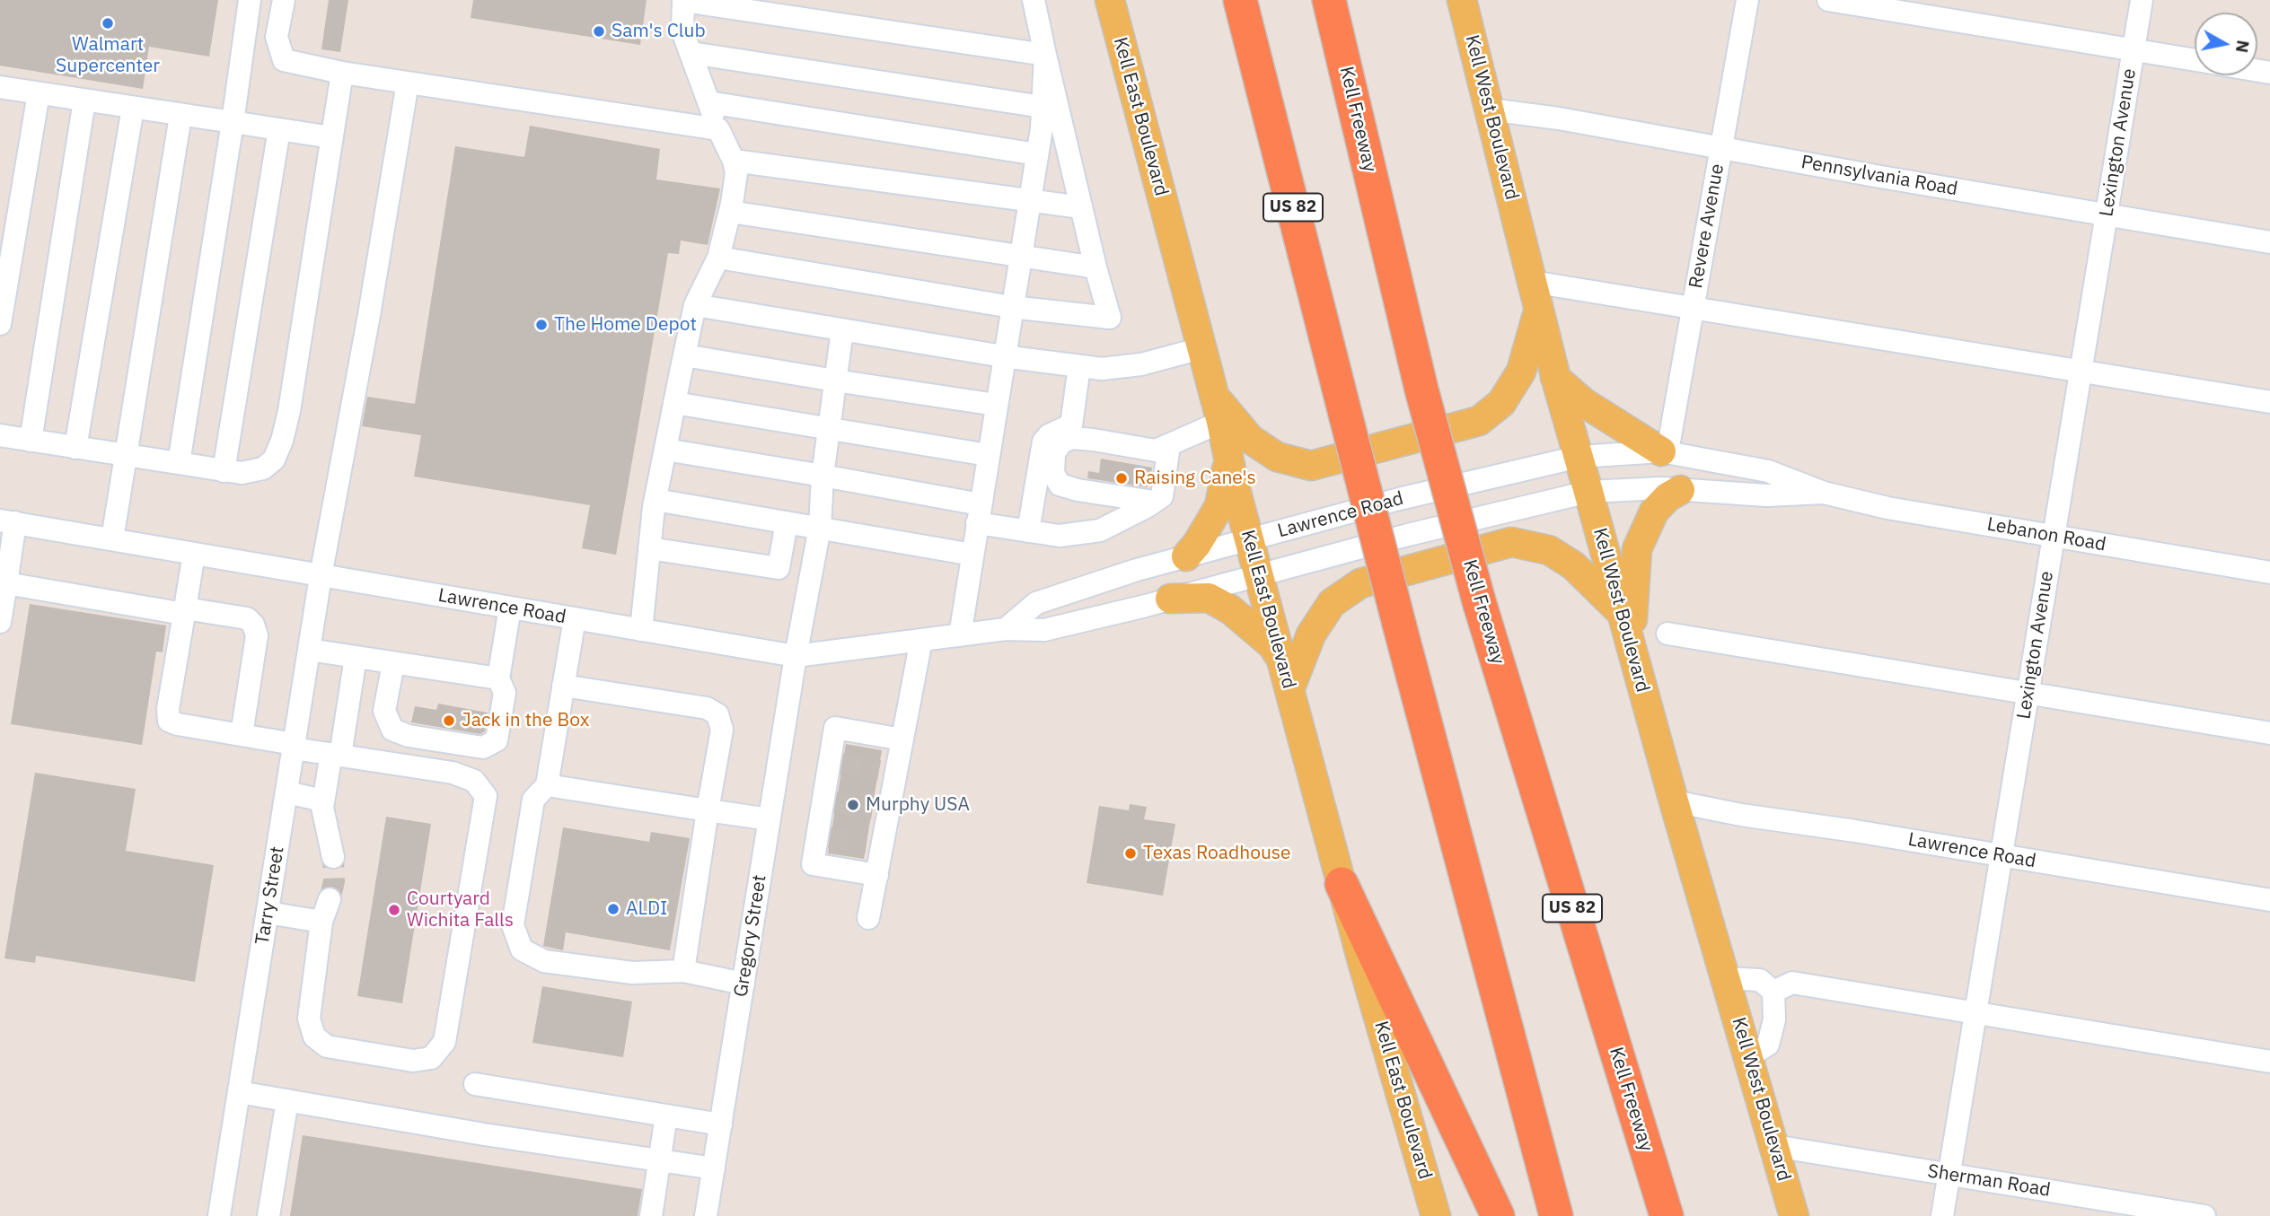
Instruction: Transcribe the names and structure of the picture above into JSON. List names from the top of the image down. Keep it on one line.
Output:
{"streets":{"highway":["Kell Freeway","US 82"],"main road":["Kell East Boulevard","Kell West Boulevard"],"street":["Lexington Avenue","Pennsylvania Road","Revere Avenue","Lawrence Road","Lebanon Road","Tarry Street","Gregory Street","Sherman Road"]},"crossings":[["Kell East Boulevard","Lawrence Road"],["Kell West Boulevard","Pennsylvania Road"],["Kell West Boulevard","Lawrence Road"],["Kell West Boulevard","Lebanon Road"],["Kell West Boulevard","Sherman Road"],["Lexington Avenue","Pennsylvania Road"],["Lexington Avenue","Lawrence Road"],["Lexington Avenue","Lebanon Road"],["Lexington Avenue","Sherman Road"],["Pennsylvania Road","Revere Avenue"],["Revere Avenue","Lebanon Road"],["Lawrence Road","Lebanon Road"],["Lawrence Road","Tarry Street"],["Lawrence Road","Gregory Street"]],"places":["Walmart Supercenter","Sam's Club","The Home Depot","Raising Cane's","Jack in the Box","Murphy USA","Texas Roadhouse","ALDI","Courtyard Wichita Falls"],"north":"right"}
